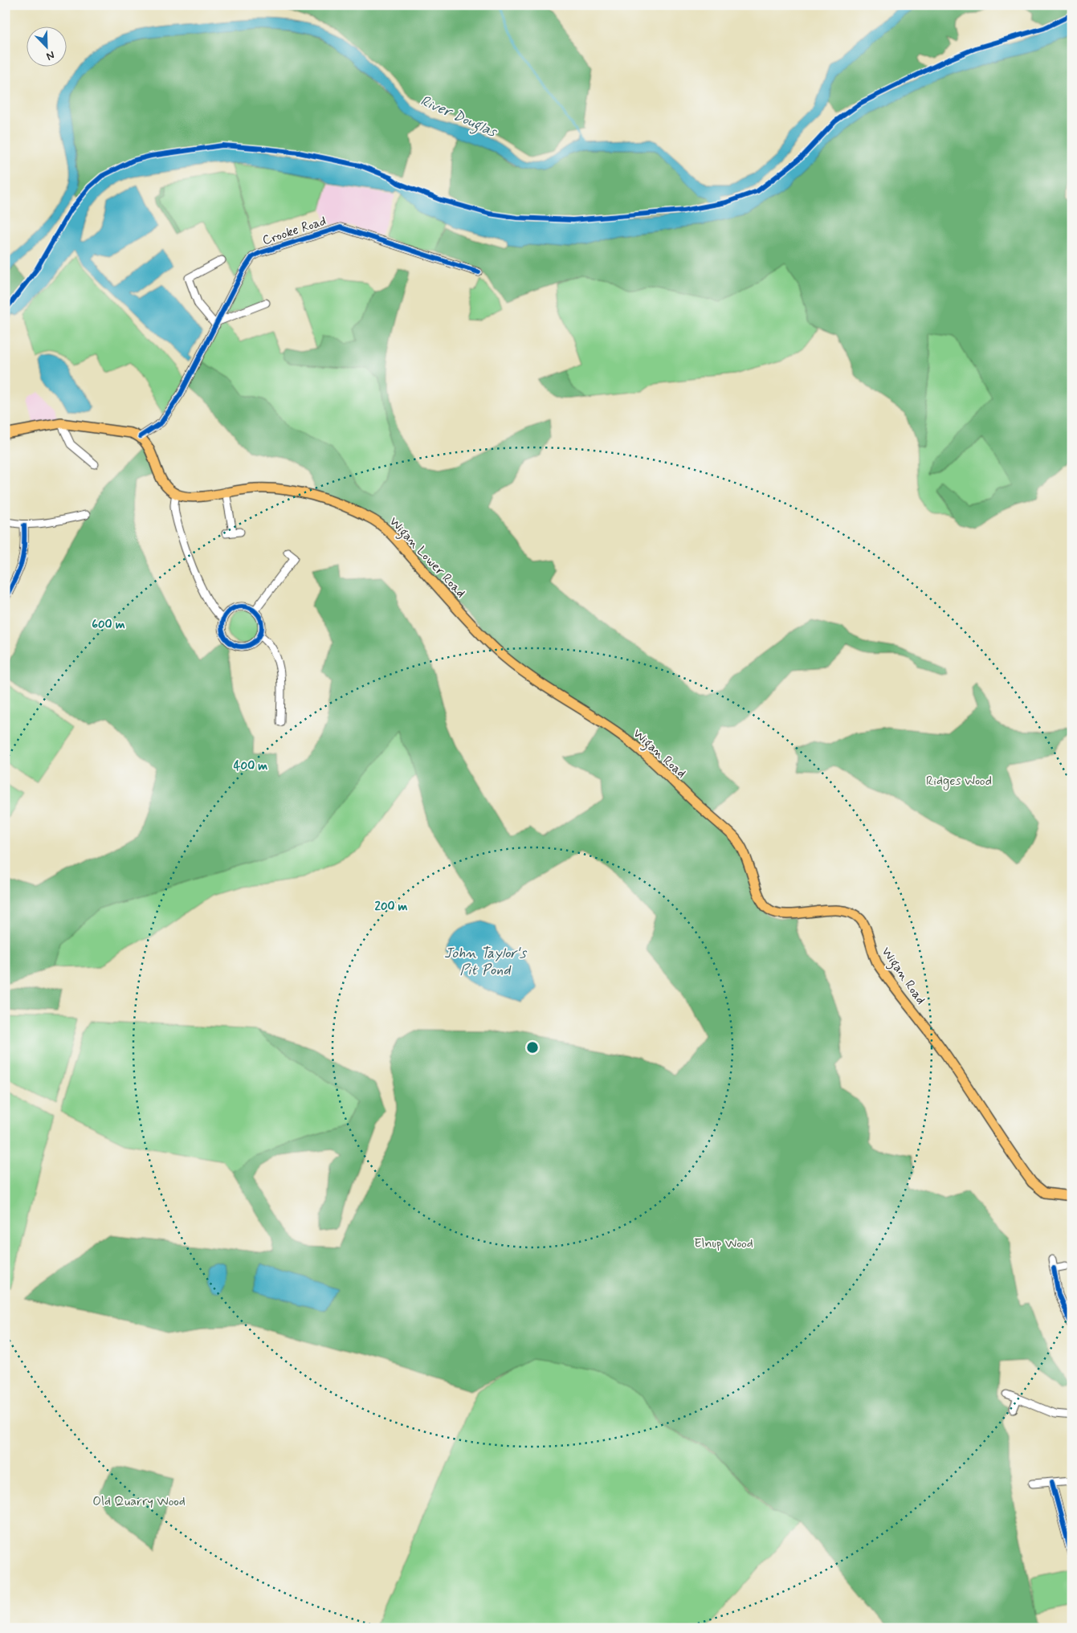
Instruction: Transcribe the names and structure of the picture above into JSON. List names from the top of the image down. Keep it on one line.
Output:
{"streets":{"main road":["Wigan Lower Road","Wigan Road"],"street":["Crooke Road"]},"crossings":[["Wigan Lower Road","Wigan Road"]],"water":["River Douglas","John Taylor's Pit Pond"],"parks":["Ridges Wood","Elnup Wood","Old Quarry Wood"],"north":"bottom right","rings":["600 m","400 m","200 m"]}
